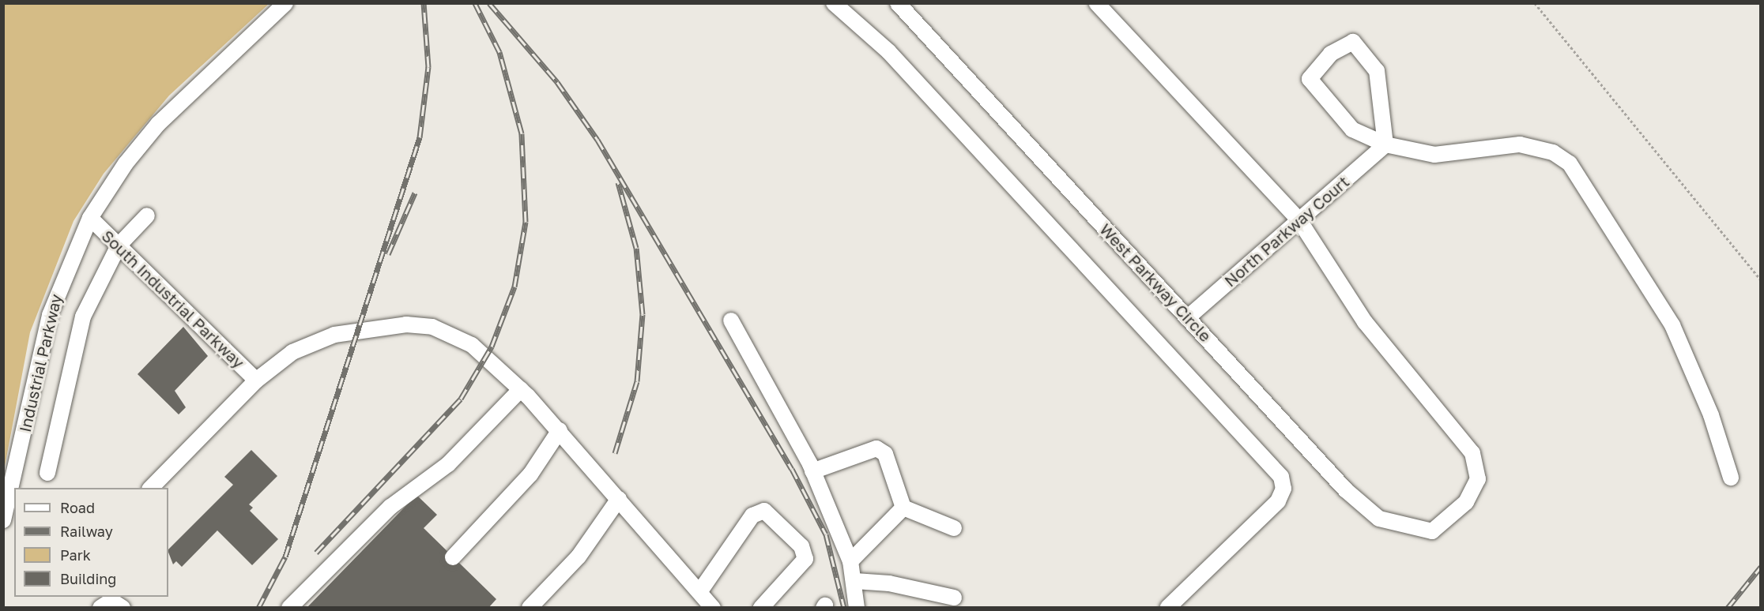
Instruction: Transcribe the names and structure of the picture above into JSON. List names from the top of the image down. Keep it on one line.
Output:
{"streets":{"street":["North Parkway Court","West Parkway Circle","South Industrial Parkway","Industrial Parkway"]},"crossings":[["North Parkway Court","West Parkway Circle"],["South Industrial Parkway","Industrial Parkway"]],"legend":["Road","Railway","Park","Building"]}
